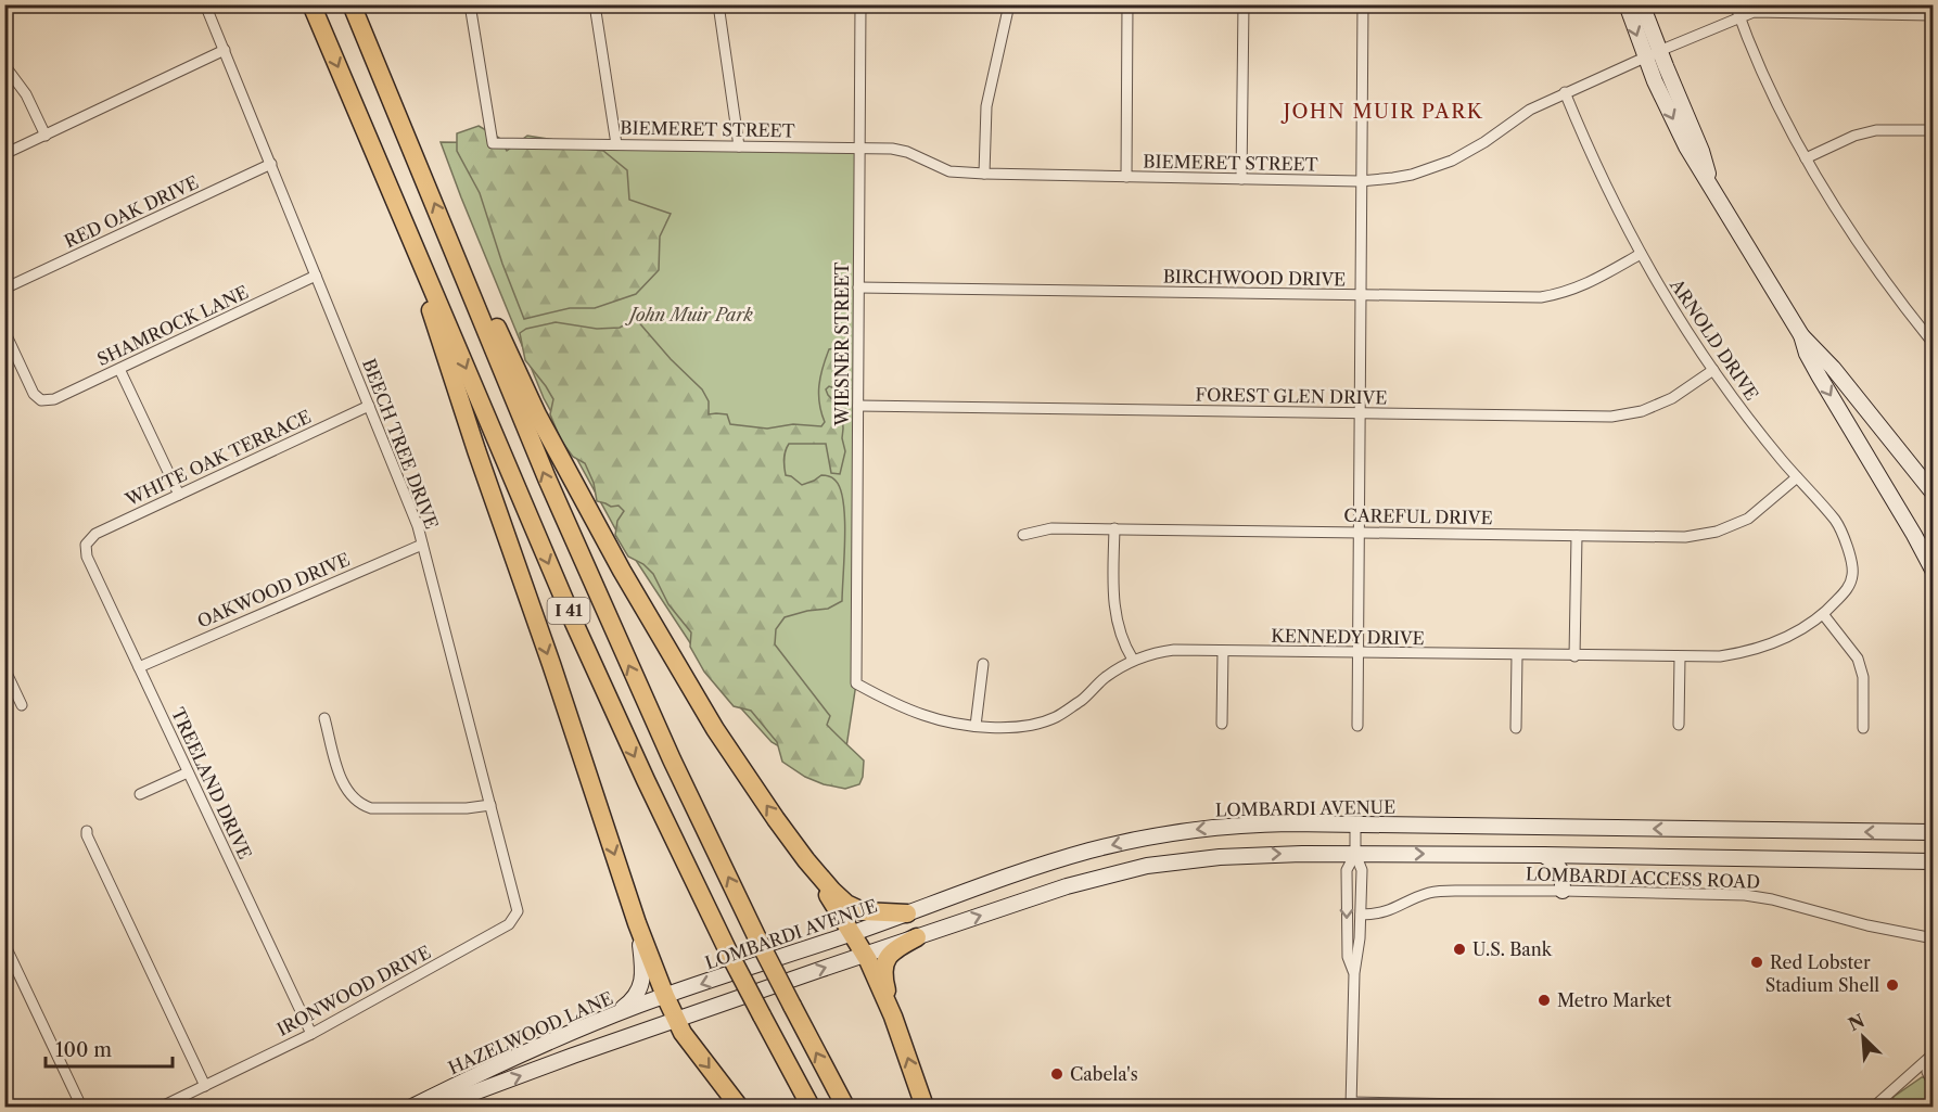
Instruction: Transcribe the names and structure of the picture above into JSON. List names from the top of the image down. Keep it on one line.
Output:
{"streets":{"highway":["I 41"],"main road":["LOMBARDI AVENUE","HAZELWOOD LANE"],"street":["BIEMERET STREET","RED OAK DRIVE","BIRCHWOOD DRIVE","SHAMROCK LANE","ARNOLD DRIVE","WIESNER STREET","FOREST GLEN DRIVE","BEECH TREE DRIVE","WHITE OAK TERRACE","CAREFUL DRIVE","OAKWOOD DRIVE","KENNEDY DRIVE","TREELAND DRIVE","LOMBARDI ACCESS ROAD","IRONWOOD DRIVE"]},"crossings":[["BIEMERET STREET","ARNOLD DRIVE"],["BIEMERET STREET","WIESNER STREET"],["RED OAK DRIVE","BEECH TREE DRIVE"],["BIRCHWOOD DRIVE","ARNOLD DRIVE"],["BIRCHWOOD DRIVE","WIESNER STREET"],["SHAMROCK LANE","BEECH TREE DRIVE"],["ARNOLD DRIVE","FOREST GLEN DRIVE"],["ARNOLD DRIVE","CAREFUL DRIVE"],["ARNOLD DRIVE","KENNEDY DRIVE"],["WIESNER STREET","FOREST GLEN DRIVE"],["WIESNER STREET","KENNEDY DRIVE"],["BEECH TREE DRIVE","WHITE OAK TERRACE"],["BEECH TREE DRIVE","OAKWOOD DRIVE"],["BEECH TREE DRIVE","IRONWOOD DRIVE"],["WHITE OAK TERRACE","TREELAND DRIVE"],["OAKWOOD DRIVE","TREELAND DRIVE"],["TREELAND DRIVE","IRONWOOD DRIVE"],["LOMBARDI AVENUE","HAZELWOOD LANE"]],"districts":["JOHN MUIR PARK"],"parks":["John Muir Park"],"places":["U.S. Bank","Red Lobster","Stadium Shell","Metro Market","Cabela's"],"scale_bar":"100 m","north":"top left"}
